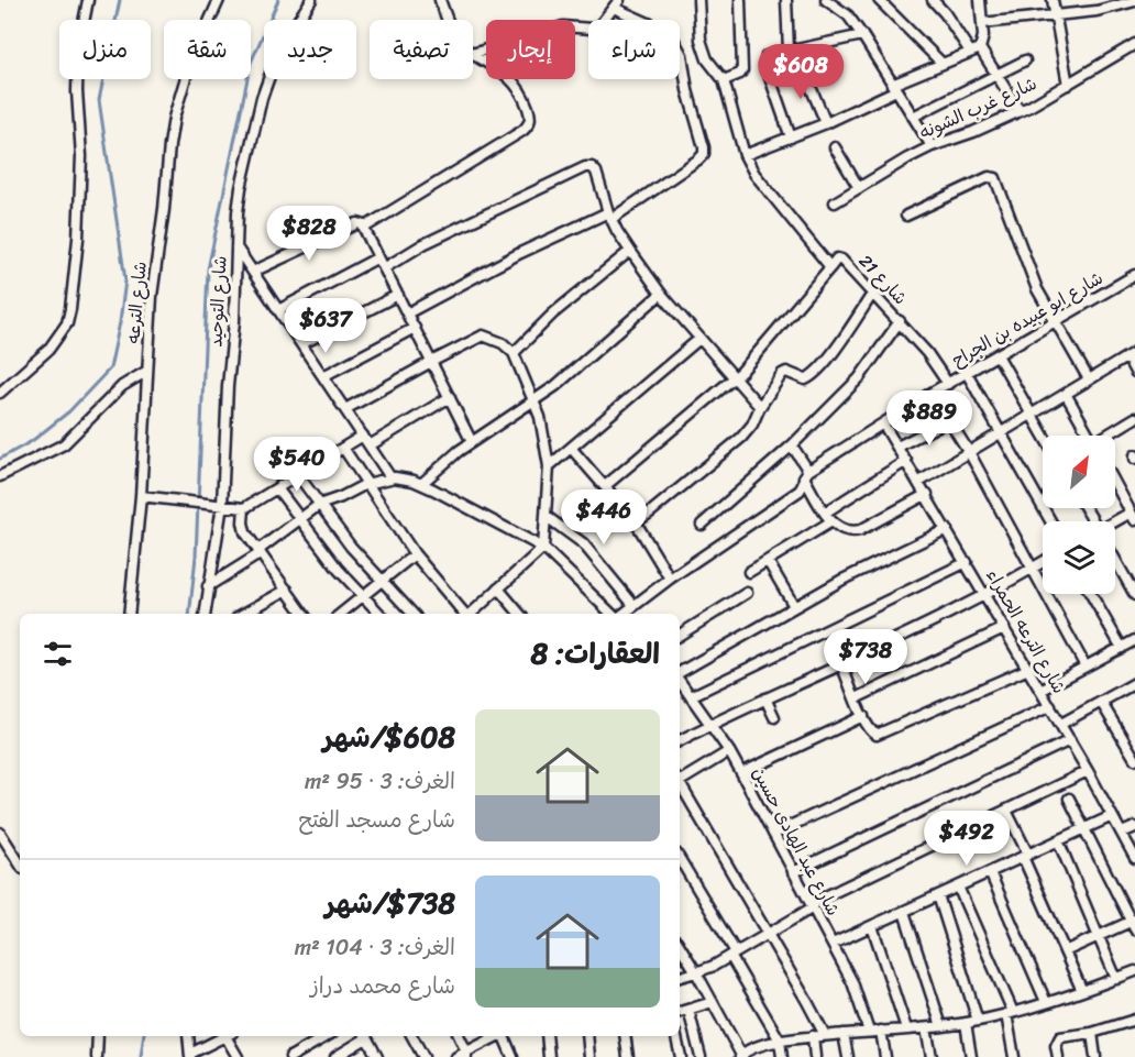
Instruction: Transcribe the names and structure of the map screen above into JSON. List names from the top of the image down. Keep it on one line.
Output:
{"streets":{"street":["شارع غرب الشونه","شارع 21","شارع التوحيد","شارع الترعه","شارع ابو عبيده بن الجراح","شارع الترعه الحمراء","شارع عبد الهادى حسين"]},"crossings":[["شارع 21","شارع ابو عبيده بن الجراح"],["شارع ابو عبيده بن الجراح","شارع الترعه الحمراء"]],"north":"top right","page":{"chip":["شراء","إيجار","تصفية","جديد","شقة","منزل"],"price":["$608","$828","$637","$889","$540","$446","$738","$492"],"heading":"العقارات: 8","list":[{"name":"$608/شهر","note":"الغرف: 3 · 95 m² · شارع مسجد الفتح"},{"name":"$738/شهر","note":"الغرف: 3 · 104 m² · شارع محمد دراز"}]}}
